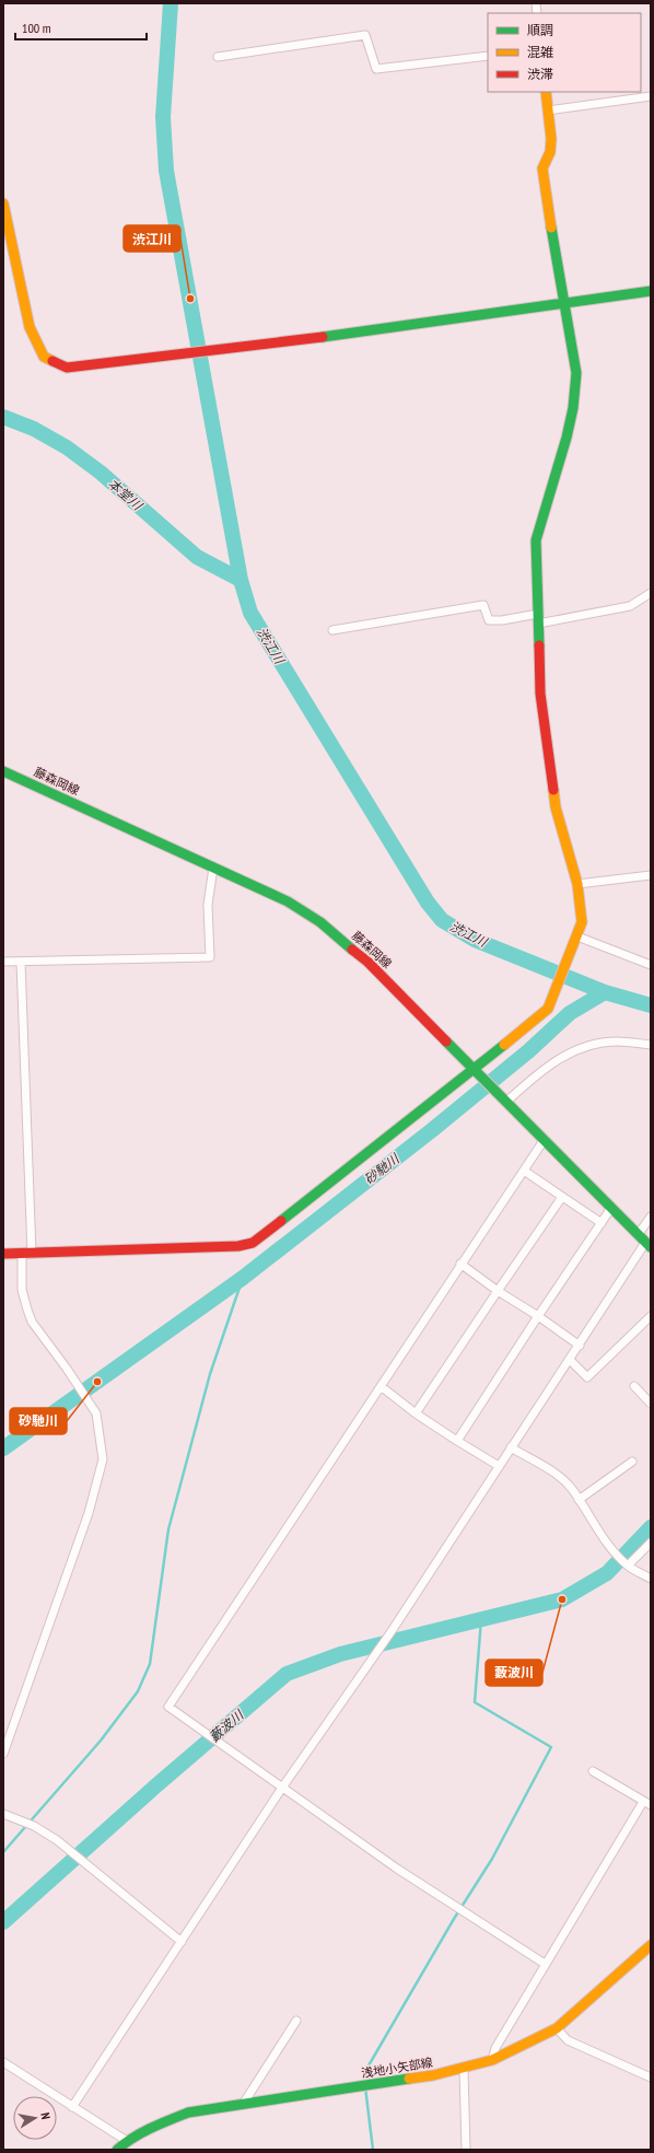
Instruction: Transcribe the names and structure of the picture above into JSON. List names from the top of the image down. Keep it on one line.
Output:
{"streets":{"street":["藤森岡線","浅地小矢部線"]},"water":["本堂川","渋江川","砂馳川","藪波川"],"places":["渋江川","砂馳川","藪波川"],"legend":["順調","混雑","渋滞"],"scale_bar":"100 m","north":"right"}
